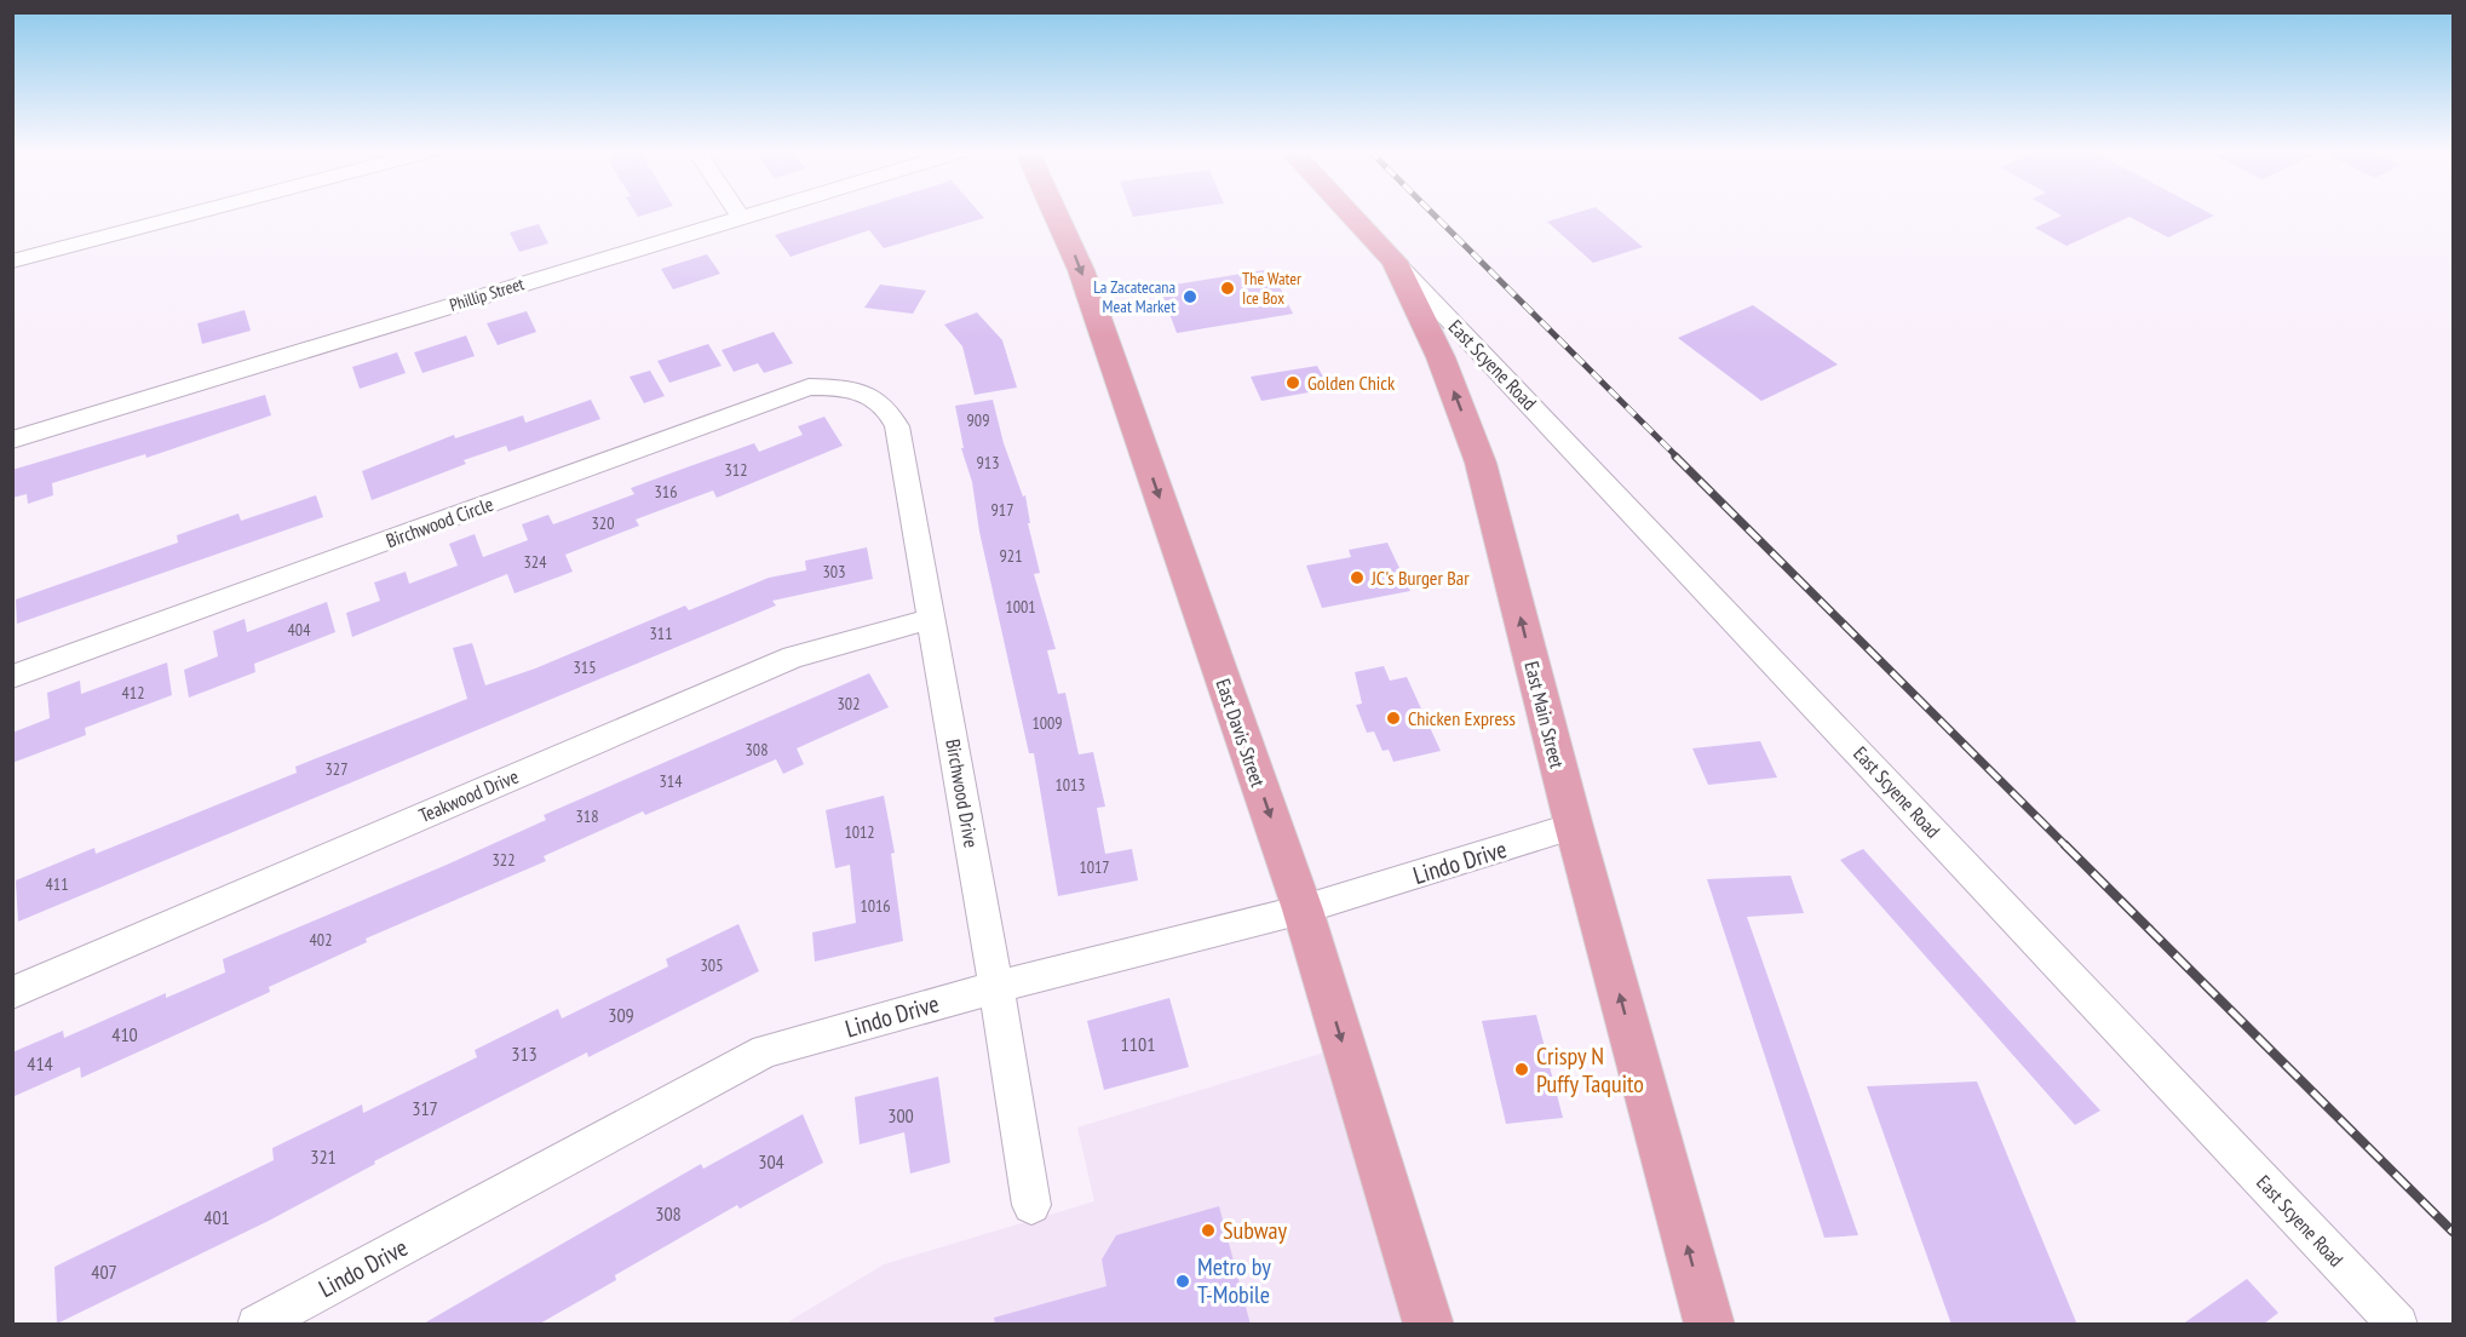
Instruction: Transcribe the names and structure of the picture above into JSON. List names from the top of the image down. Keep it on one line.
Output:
{"streets":{"main road":["East Main Street","East Davis Street"],"street":["Phillip Street","East Scyene Road","Birchwood Circle","Birchwood Drive","Teakwood Drive","Lindo Drive"]},"crossings":[["East Scyene Road","East Main Street"],["Birchwood Circle","Birchwood Drive"],["East Main Street","Lindo Drive"],["East Davis Street","Lindo Drive"],["Birchwood Drive","Teakwood Drive"],["Birchwood Drive","Lindo Drive"]],"one_way":["East Main Street","East Davis Street"],"places":["The Water Ice Box","La Zacatecana Meat Market","Golden Chick","JC's Burger Bar","Chicken Express","Crispy N Puffy Taquito","Subway","Metro by T-Mobile"],"house_numbers":["909","913","312","316","917","320","921","324","303","1001","404","311","315","412","302","1009","308","327","314","1013","318","1012","322","1017","411","1016","402","305","309","410","1101","313","414","317","300","321","304","308","401","407"]}
